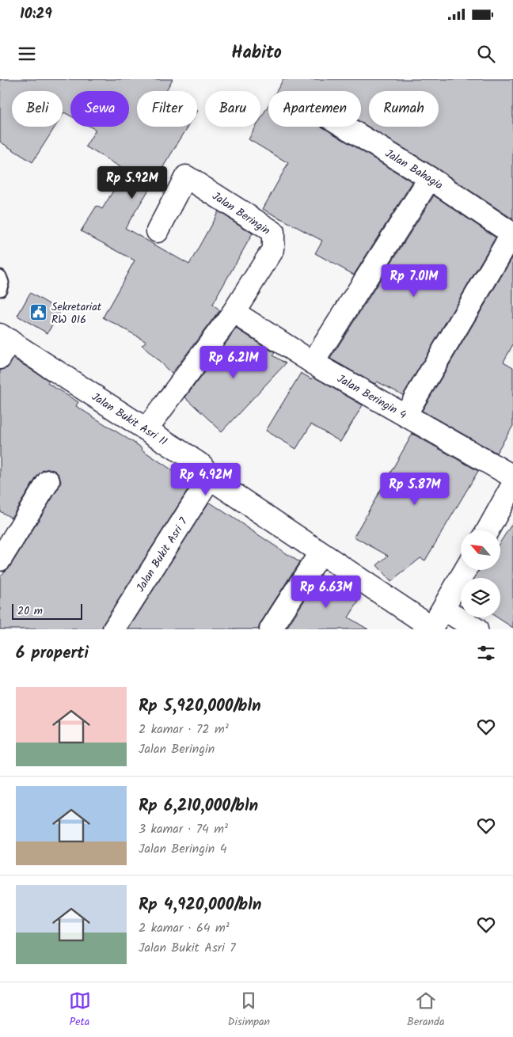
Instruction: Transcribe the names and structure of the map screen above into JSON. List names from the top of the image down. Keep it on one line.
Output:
{"streets":{"street":["Jalan Bahagia","Jalan Beringin","Jalan Beringin 4","Jalan Bukit Asri 11","Jalan Bukit Asri 7"]},"crossings":[["Jalan Beringin","Jalan Beringin 4"],["Jalan Bukit Asri 11","Jalan Bukit Asri 7"]],"places":{"public building":["Sekretariat RW 016"]},"scale_bar":"20 m","north":"top left","page":{"status":"10:29","header":"Habito","chip":["Beli","Sewa","Filter","Baru","Apartemen","Rumah"],"price":["Rp 5.92M","Rp 7.01M","Rp 6.21M","Rp 4.92M","Rp 5.87M","Rp 6.63M"],"scale":"20 m","heading":"6 properti","list":[{"name":"Rp 5,920,000/bln","note":"2 kamar · 72 m² · Jalan Beringin"},{"name":"Rp 6,210,000/bln","note":"3 kamar · 74 m² · Jalan Beringin 4"},{"name":"Rp 4,920,000/bln","note":"2 kamar · 64 m² · Jalan Bukit Asri 7"}],"tabs":["Peta","Disimpan","Beranda"]}}
